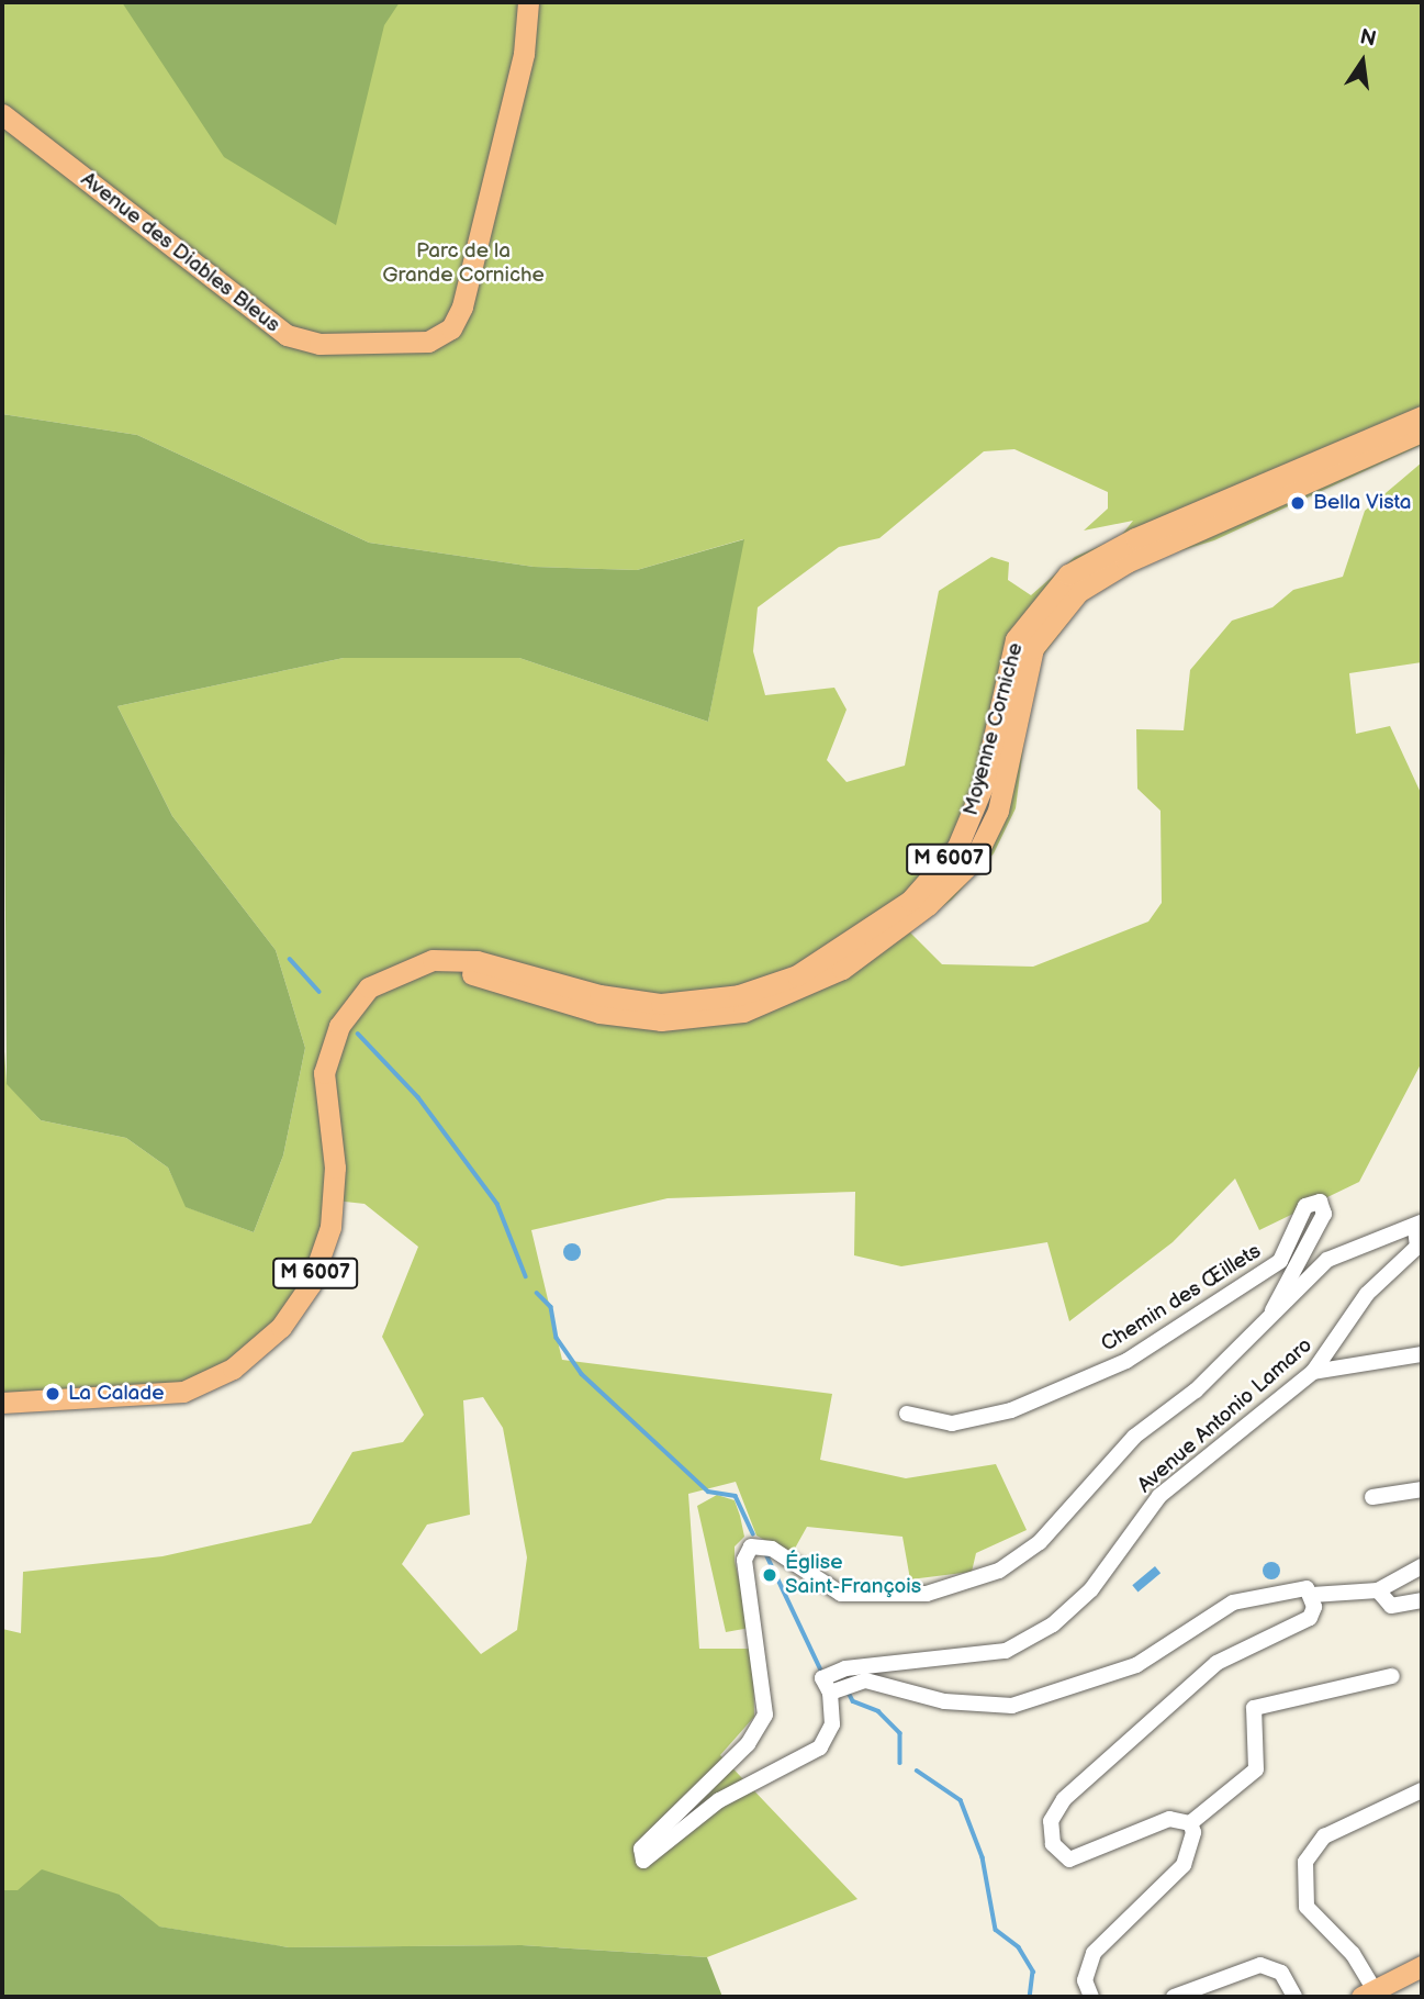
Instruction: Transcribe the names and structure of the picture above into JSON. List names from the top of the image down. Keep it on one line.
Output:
{"streets":{"main road":["Avenue des Diables Bleus","Moyenne Corniche","M 6007"],"street":["Chemin des Œillets","Avenue Antonio Lamaro"]},"parks":["Parc de la Grande Corniche"],"places":["Bella Vista","La Calade","Église Saint-François"],"north":"top"}
